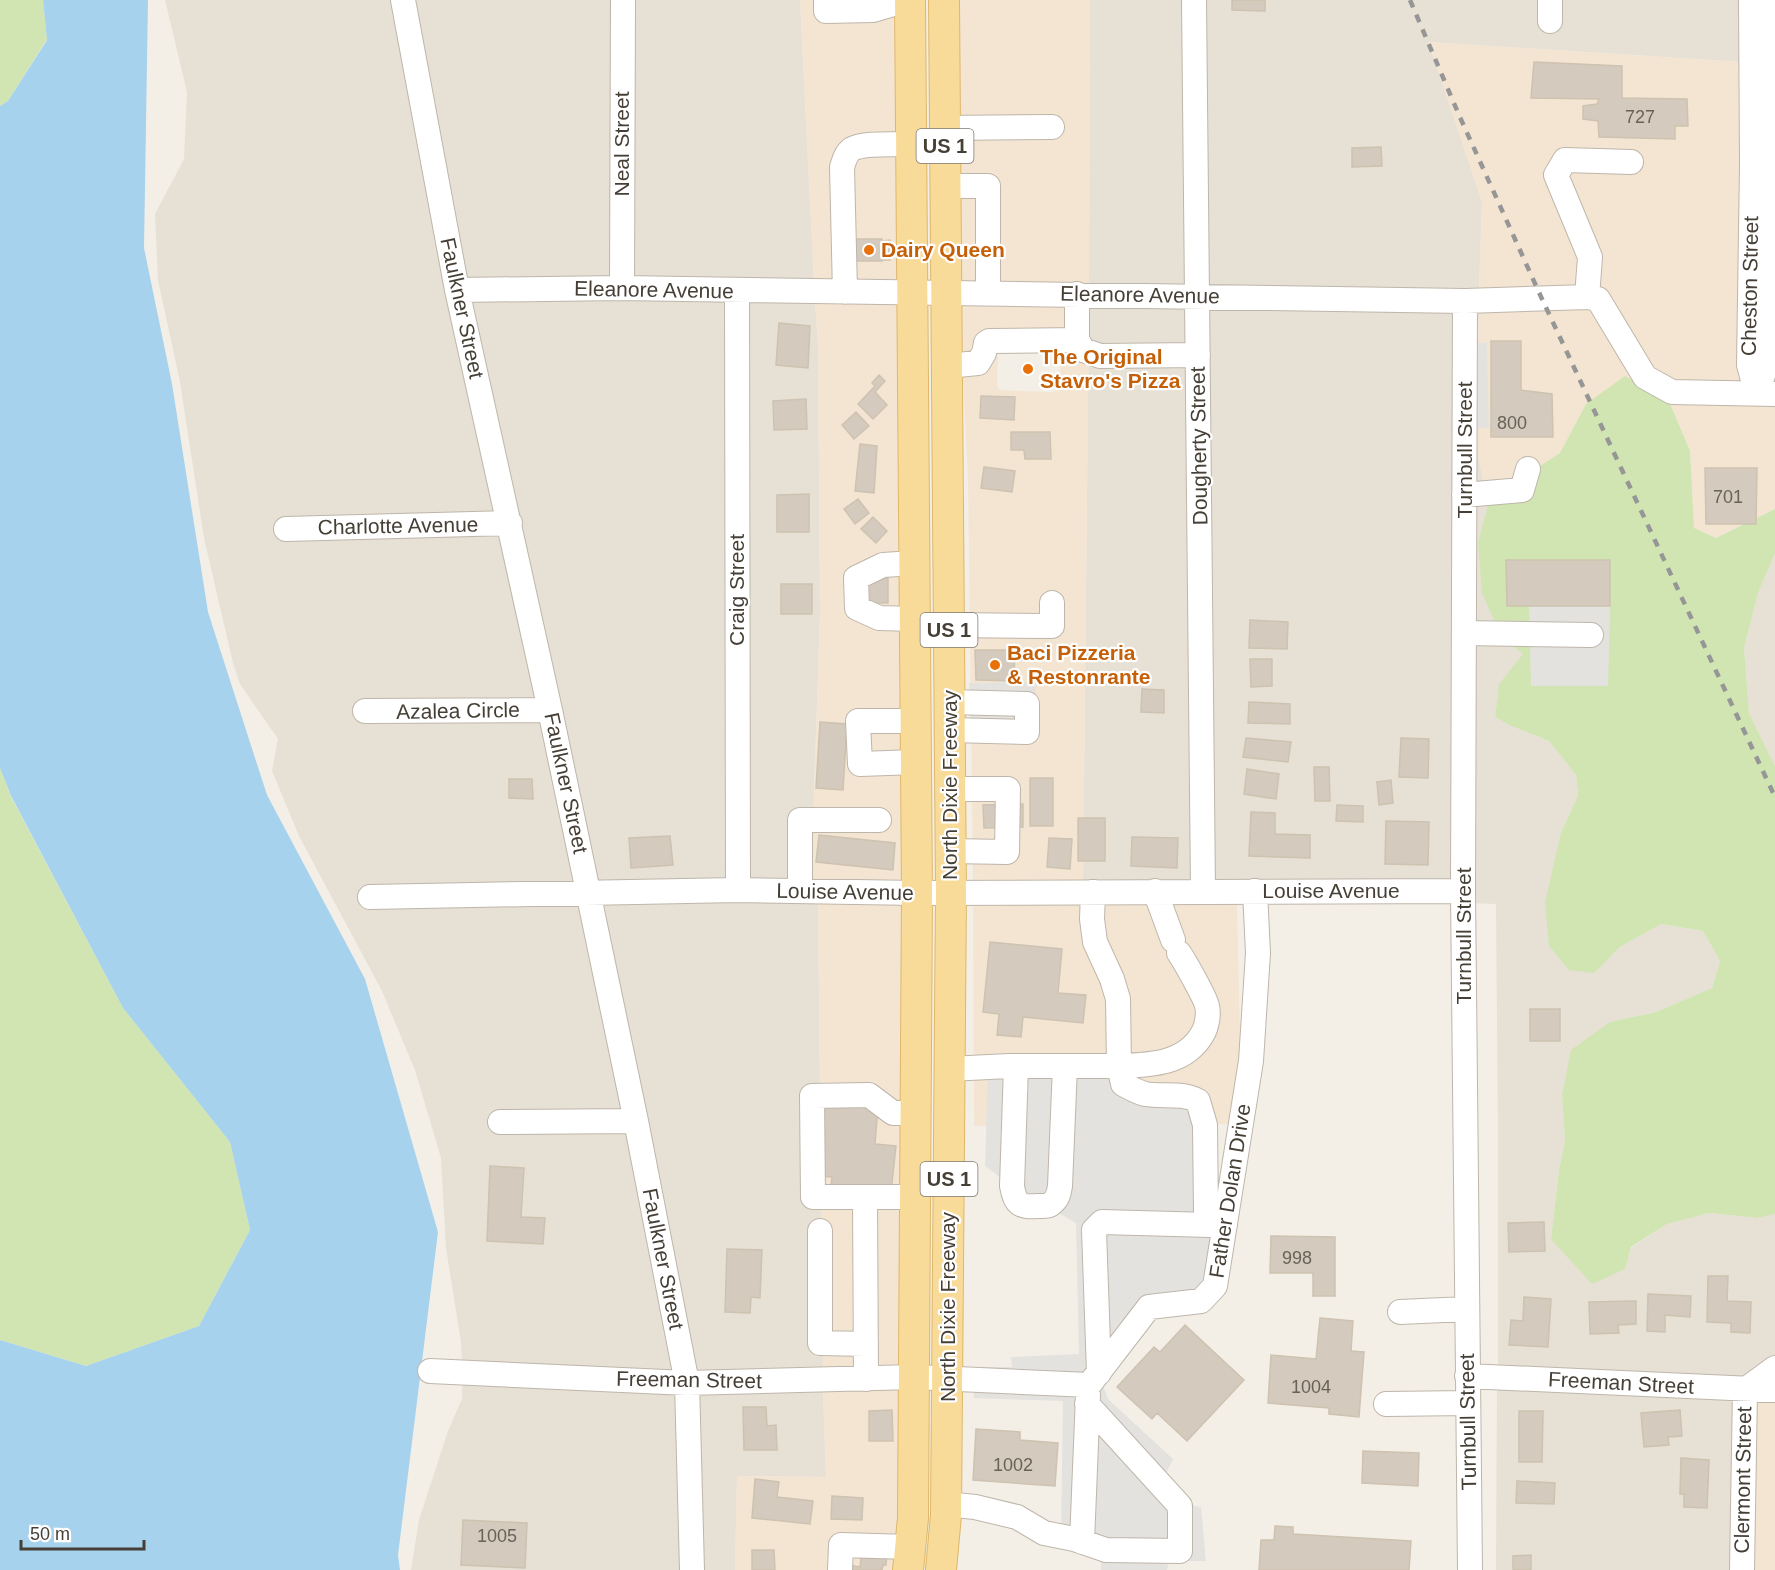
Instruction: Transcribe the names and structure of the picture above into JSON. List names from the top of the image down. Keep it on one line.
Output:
{"streets":{"main road":["US 1","North Dixie Freeway"],"street":["Neal Street","Cheston Street","Eleanore Avenue","Faulkner Street","Dougherty Street","Turnbull Street","Charlotte Avenue","Craig Street","Azalea Circle","Louise Avenue","Father Dolan Drive","Freeman Street","Clermont Street"]},"crossings":[["Neal Street","Eleanore Avenue"],["Eleanore Avenue","Faulkner Street"],["Eleanore Avenue","Dougherty Street"],["Eleanore Avenue","Turnbull Street"],["Eleanore Avenue","Craig Street"],["Eleanore Avenue","North Dixie Freeway"],["Faulkner Street","Charlotte Avenue"],["Faulkner Street","Azalea Circle"],["Faulkner Street","Louise Avenue"],["Faulkner Street","Freeman Street"],["Dougherty Street","Louise Avenue"],["Turnbull Street","Louise Avenue"],["Turnbull Street","Freeman Street"],["Craig Street","Louise Avenue"],["North Dixie Freeway","Louise Avenue"],["North Dixie Freeway","Freeman Street"],["Louise Avenue","Father Dolan Drive"],["Freeman Street","Clermont Street"]],"places":["Dairy Queen","The Original Stavro's Pizza","Baci Pizzeria & Restonrante"],"house_numbers":["727","800","701","998","1004","1002","1005"],"scale_bar":"50 m"}
